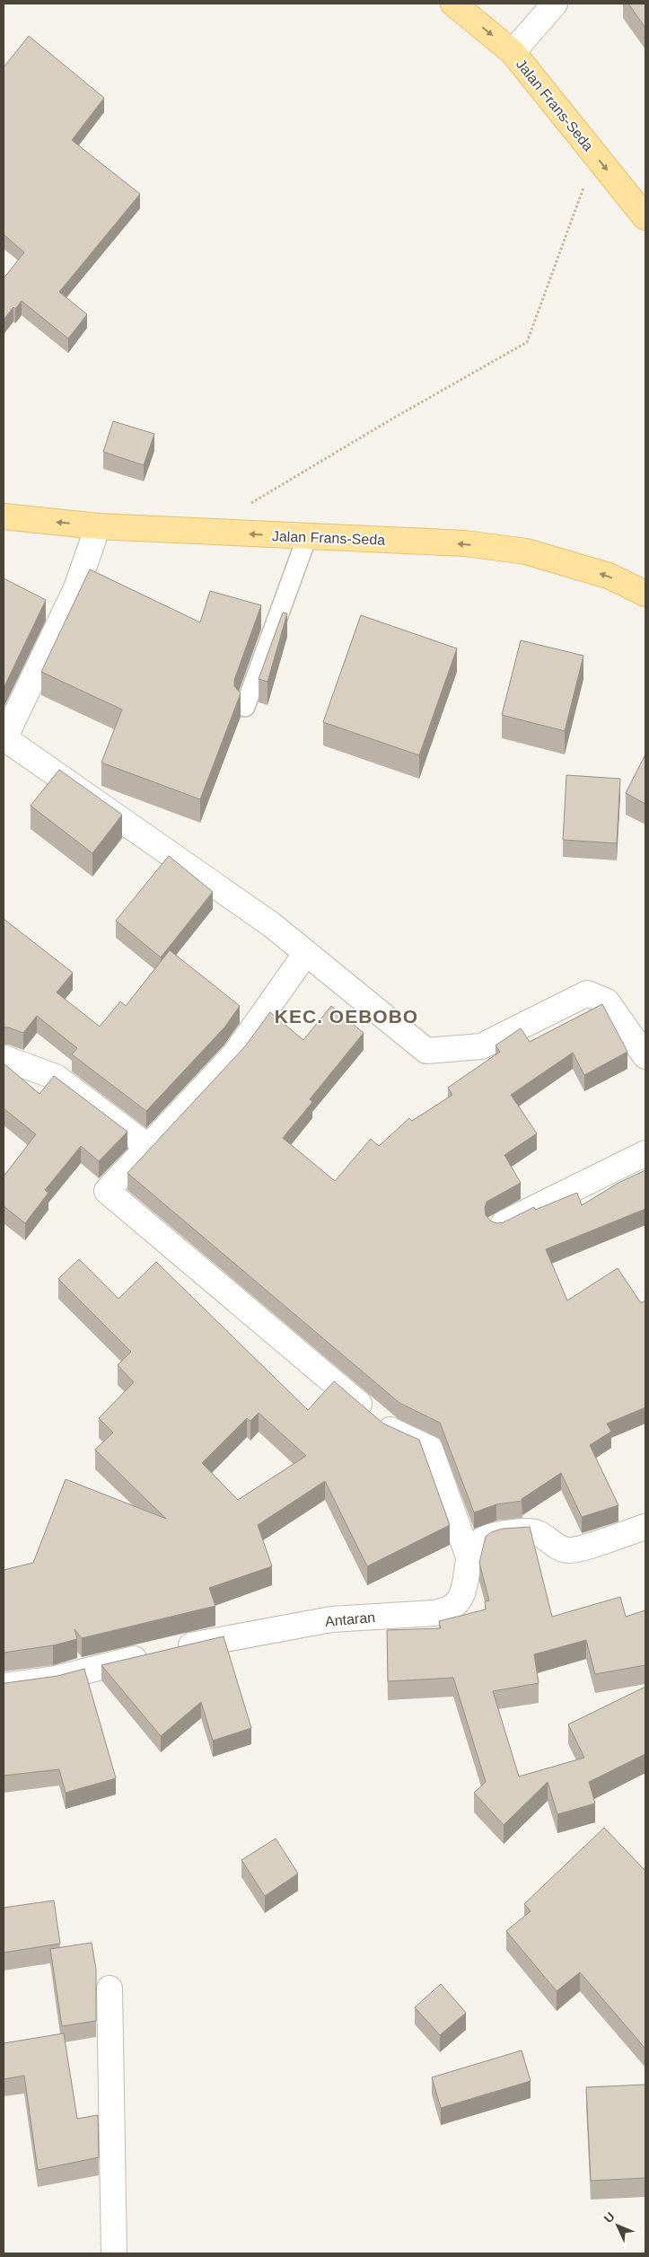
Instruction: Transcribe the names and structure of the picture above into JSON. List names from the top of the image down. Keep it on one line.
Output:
{"streets":{"main road":["Jalan Frans-Seda"],"street":["Antaran"]},"districts":["KEC. OEBOBO"],"north":"top left"}
